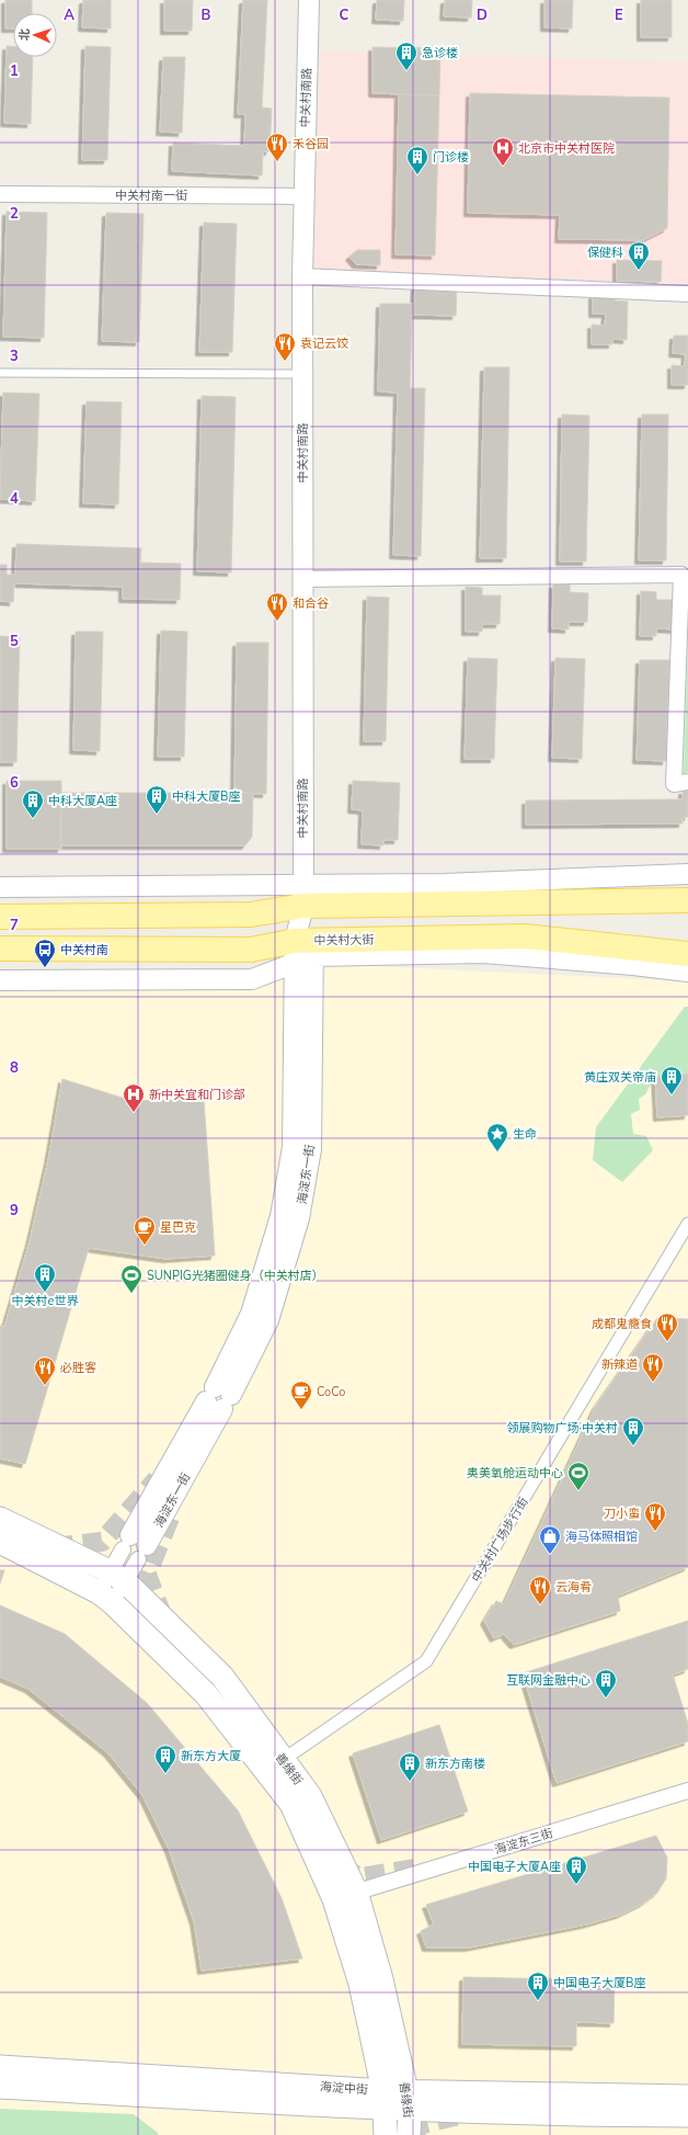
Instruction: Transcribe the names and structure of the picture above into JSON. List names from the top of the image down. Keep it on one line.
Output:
{"streets":{"main road":["中关村大街","善缘街","海淀中街"],"street":["中关村南路","中关村南一街","海淀东一街","中关村广场步行街","海淀东三街"]},"crossings":[["中关村南路","中关村南一街"],["中关村南路","中关村大街"],["中关村南路","海淀东一街"],["中关村大街","海淀东一街"],["海淀东一街","善缘街"],["中关村广场步行街","善缘街"],["善缘街","海淀东三街"],["善缘街","海淀中街"]],"places":{"building":["急诊楼","门诊楼","保健科","中科大厦B座","中科大厦A座","黄庄双关帝庙","中关村e世界","领展购物广场·中关村","互联网金融中心","新东方大厦","新东方南楼","中国电子大厦A座","中国电子大厦B座"],"restaurant":["禾谷园","袁记云饺","和合谷","成都鬼瘾食","新辣道","必胜客","刀小蛮","云海肴"],"hospital":["北京市中关村医院","新中关宜和门诊部"],"bus stop":["中关村南"],"place":["生命"],"cafe":["星巴克","CoCo"],"sports":["SUNPIG光猪圈健身（中关村店）","奥美氧舱运动中心"],"shop":["海马体照相馆"]},"north":"left","grid":{"columns":["A","B","C","D","E"],"rows":["1","2","3","4","5","6","7","8","9"]}}
